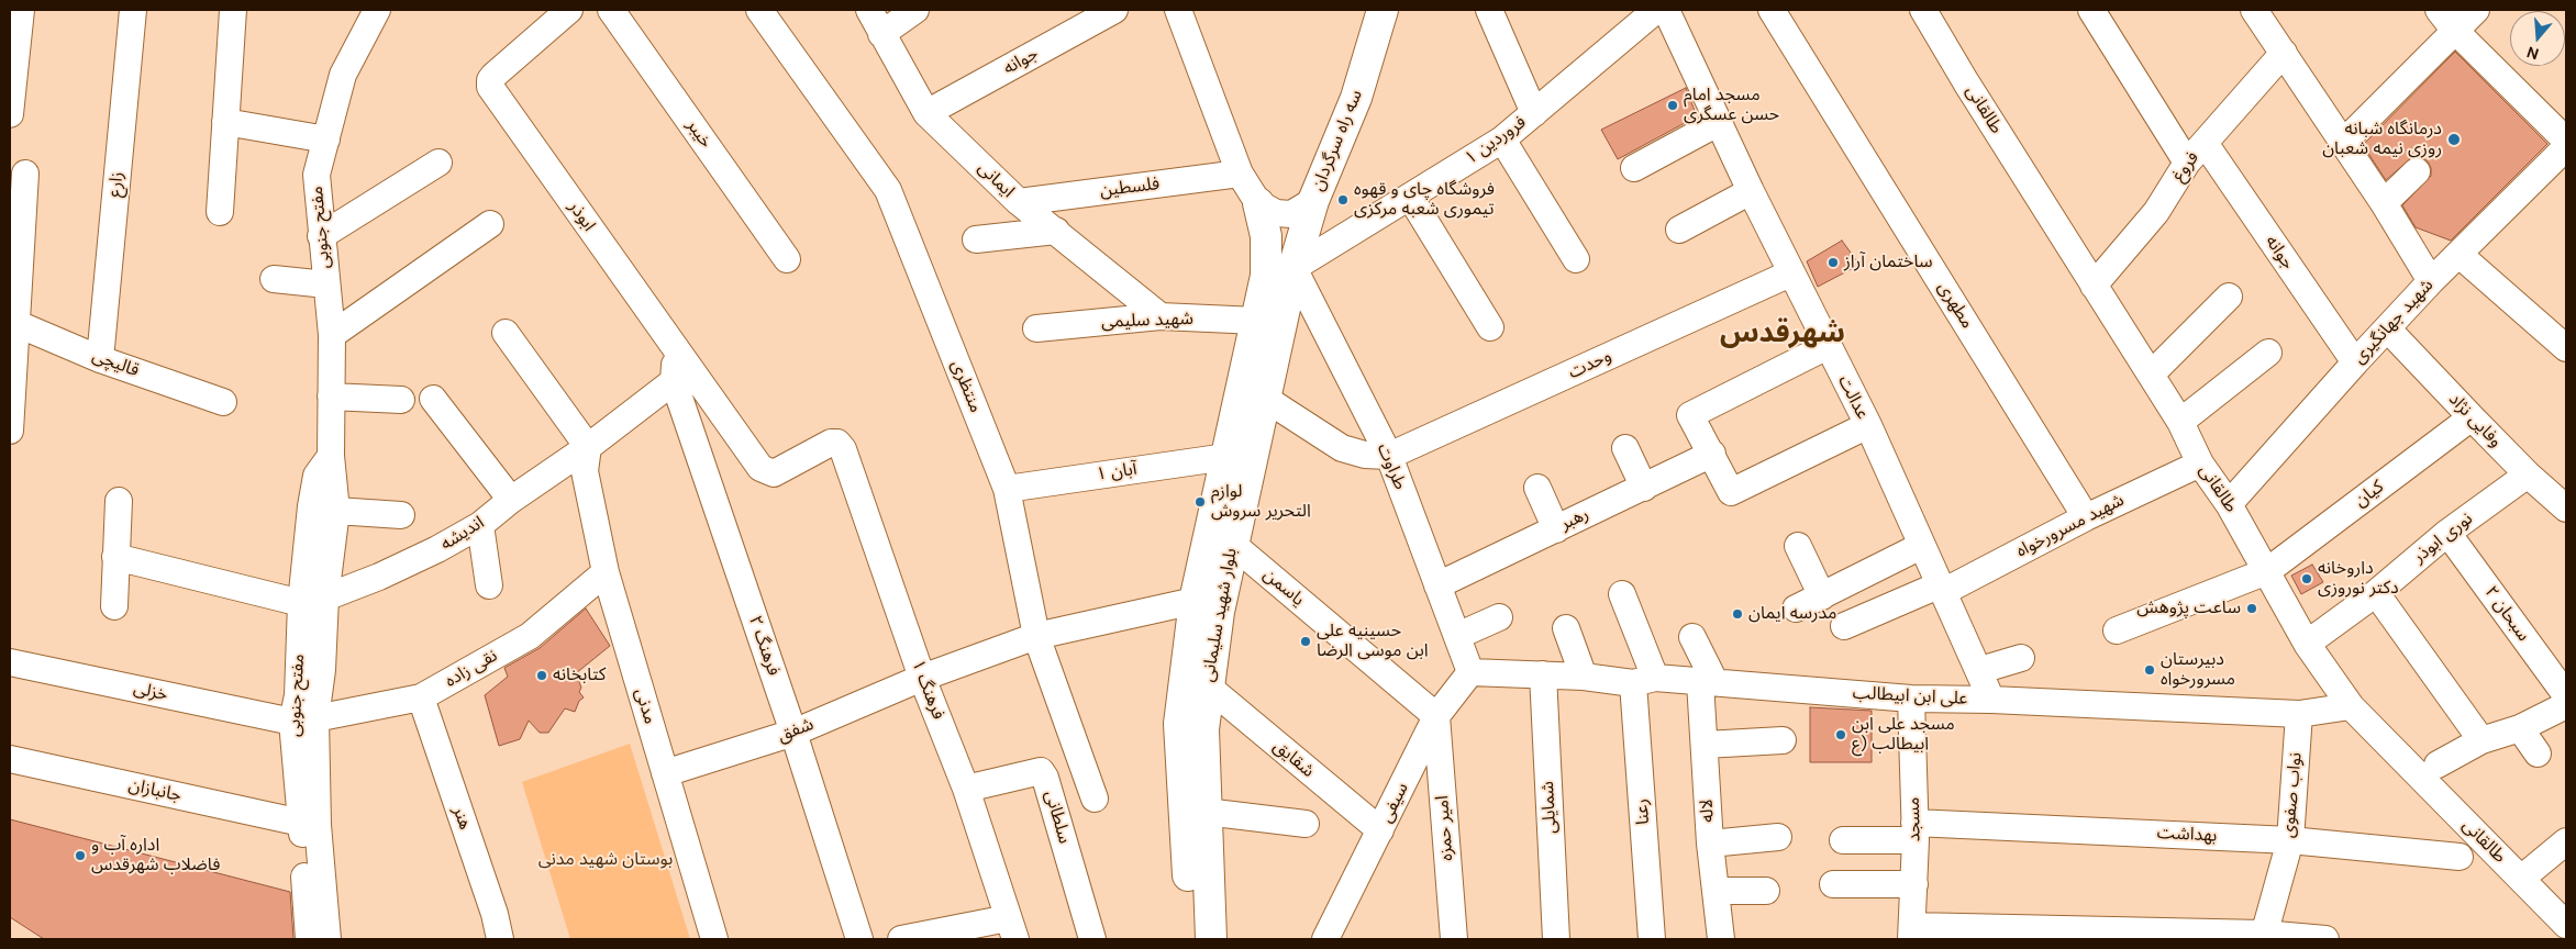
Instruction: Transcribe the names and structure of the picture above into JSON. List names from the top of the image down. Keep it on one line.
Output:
{"streets":{"main road":["سه راه سرگردان","بلوار شهید سلیمانی"],"street":["جوانه","طالقانی","خیبر","فروردین ۱","فروغ","ایمانی","زارع","فلسطین","ابوذر","مفتح جنوبی","مطهری","شهید سلیمی","شهید جهانگیری","قالیچی","وحدت","منتظری","عدالت","وفایی نژاد","طراوت","آبان ۱","کیان","رهبر","شهید مسرورخواه","اندیشه","نوری ابوذر","یاسمن","سبحان ۲","فرهنگ ۲","نقی زاده","فرهنگ ۱","خزلی","علی ابن ابیطالب","مدنی","شفق","شقایق","جانبازان","نواب صفوی","سیفی","شمایلی","لاله","رعنا","سلطانی","هنر","مسجد","امیر حمزه","بهداشت"]},"crossings":[["جوانه","فروغ"],["جوانه","ایمانی"],["جوانه","شهید جهانگیری"],["طالقانی","فروغ"],["طالقانی","شهید جهانگیری"],["طالقانی","کیان"],["طالقانی","شهید مسرورخواه"],["طالقانی","نوری ابوذر"],["طالقانی","علی ابن ابیطالب"],["سه راه سرگردان","بلوار شهید سلیمانی"],["فروردین ۱","طراوت"],["فروردین ۱","بلوار شهید سلیمانی"],["ایمانی","فلسطین"],["ایمانی","شهید سلیمی"],["زارع","قالیچی"],["ابوذر","فرهنگ ۲"],["ابوذر","فرهنگ ۱"],["مفتح جنوبی","اندیشه"],["مفتح جنوبی","نقی زاده"],["مفتح جنوبی","خزلی"],["مفتح جنوبی","جانبازان"],["مطهری","شهید مسرورخواه"],["شهید سلیمی","بلوار شهید سلیمانی"],["شهید جهانگیری","وفایی نژاد"],["وحدت","عدالت"],["وحدت","طراوت"],["منتظری","آبان ۱"],["منتظری","شفق"],["عدالت","شهید مسرورخواه"],["عدالت","علی ابن ابیطالب"],["وفایی نژاد","کیان"],["وفایی نژاد","نوری ابوذر"],["طراوت","رهبر"],["طراوت","بلوار شهید سلیمانی"],["طراوت","علی ابن ابیطالب"],["طراوت","سیفی"],["آبان ۱","بلوار شهید سلیمانی"],["اندیشه","فرهنگ ۲"],["اندیشه","مدنی"],["نوری ابوذر","سبحان ۲"],["یاسمن","بلوار شهید سلیمانی"],["یاسمن","سیفی"],["یاسمن","امیر حمزه"],["بلوار شهید سلیمانی","شفق"],["بلوار شهید سلیمانی","شقایق"],["فرهنگ ۲","شفق"],["نقی زاده","خزلی"],["نقی زاده","مدنی"],["نقی زاده","هنر"],["فرهنگ ۱","شفق"],["فرهنگ ۱","سلطانی"],["علی ابن ابیطالب","نواب صفوی"],["علی ابن ابیطالب","سیفی"],["علی ابن ابیطالب","شمایلی"],["علی ابن ابیطالب","لاله"],["علی ابن ابیطالب","رعنا"],["علی ابن ابیطالب","مسجد"],["مدنی","شفق"],["شقایق","سیفی"],["نواب صفوی","بهداشت"],["سیفی","امیر حمزه"],["مسجد","بهداشت"]],"districts":["شهرقدس"],"parks":["بوستان شهید مدنی"],"places":["مسجد امام حسن عسگری","درمانگاه شبانه روزی نیمه شعبان","فروشگاه چای و قهوه تیموری شعبه مرکزی","ساختمان آراز","لوازم التحریر سروش","داروخانه دکتر نوروزی","ساعت پژوهش","مدرسه ایمان","حسینیه علی ابن موسی الرضا","دبیرستان مسرورخواه","کتابخانه","مسجد علی ابن ابیطالب (ع","اداره آب و فاضلاب شهرقدس"],"north":"bottom"}
